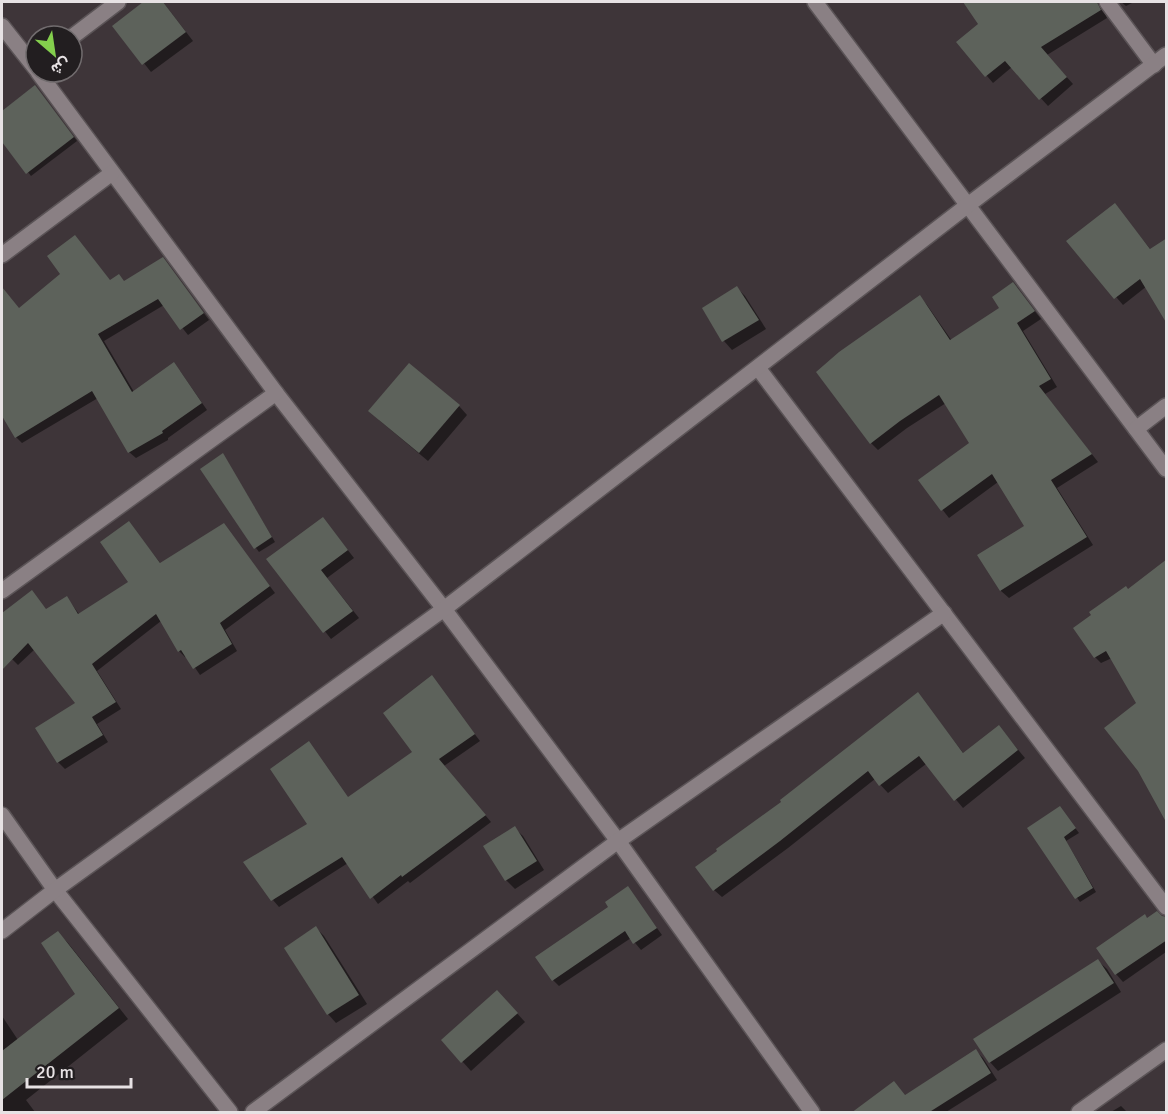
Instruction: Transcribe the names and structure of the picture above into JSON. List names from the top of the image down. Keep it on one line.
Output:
{"scale_bar":"20 m","north":"bottom right"}
